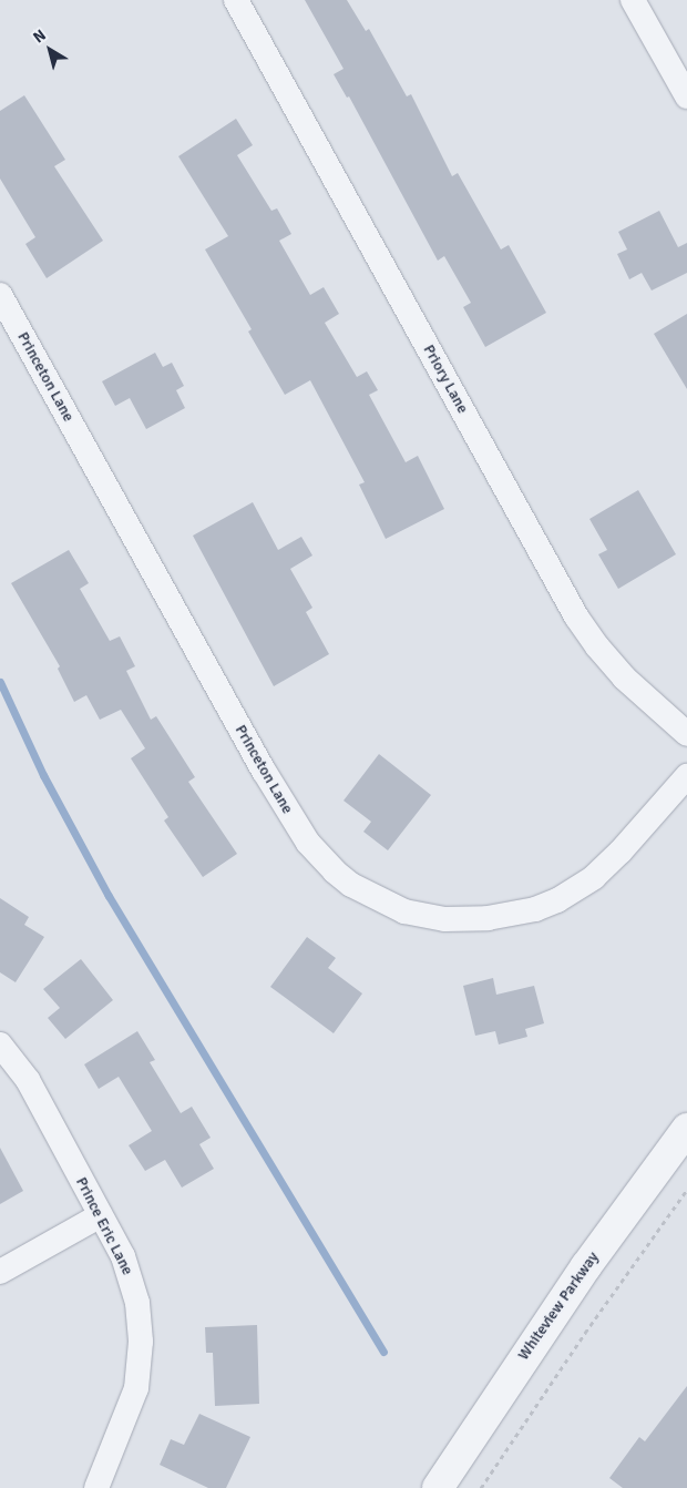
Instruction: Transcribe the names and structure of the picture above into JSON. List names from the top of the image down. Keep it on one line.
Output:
{"streets":{"street":["Princeton Lane","Priory Lane","Prince Eric Lane","Whiteview Parkway"]},"north":"top left"}
